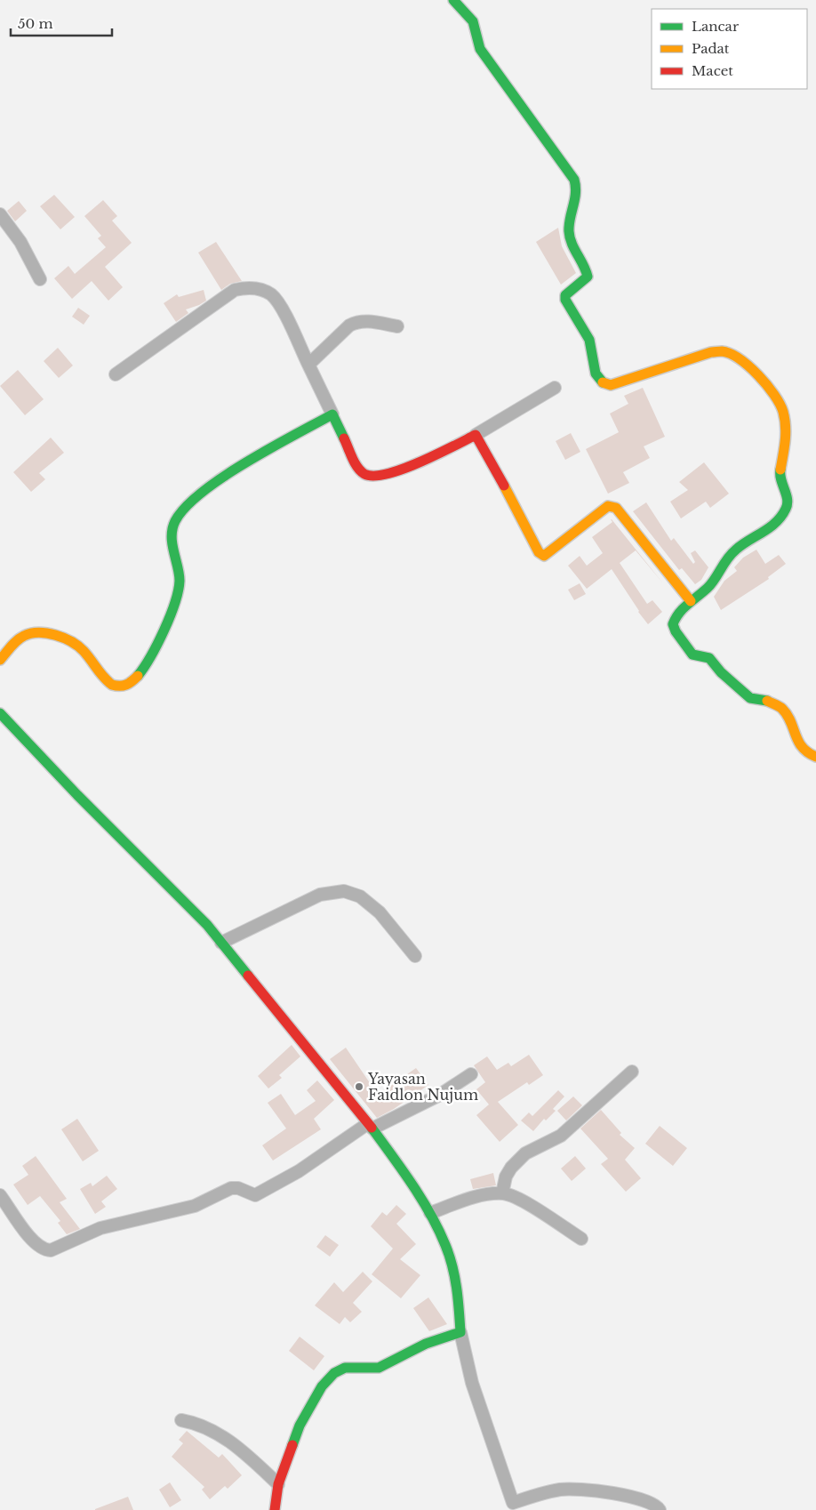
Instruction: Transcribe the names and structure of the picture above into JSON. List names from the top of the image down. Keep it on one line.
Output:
{"places":["Yayasan Faidlon Nujum"],"legend":["Lancar","Padat","Macet"],"scale_bar":"50 m"}
